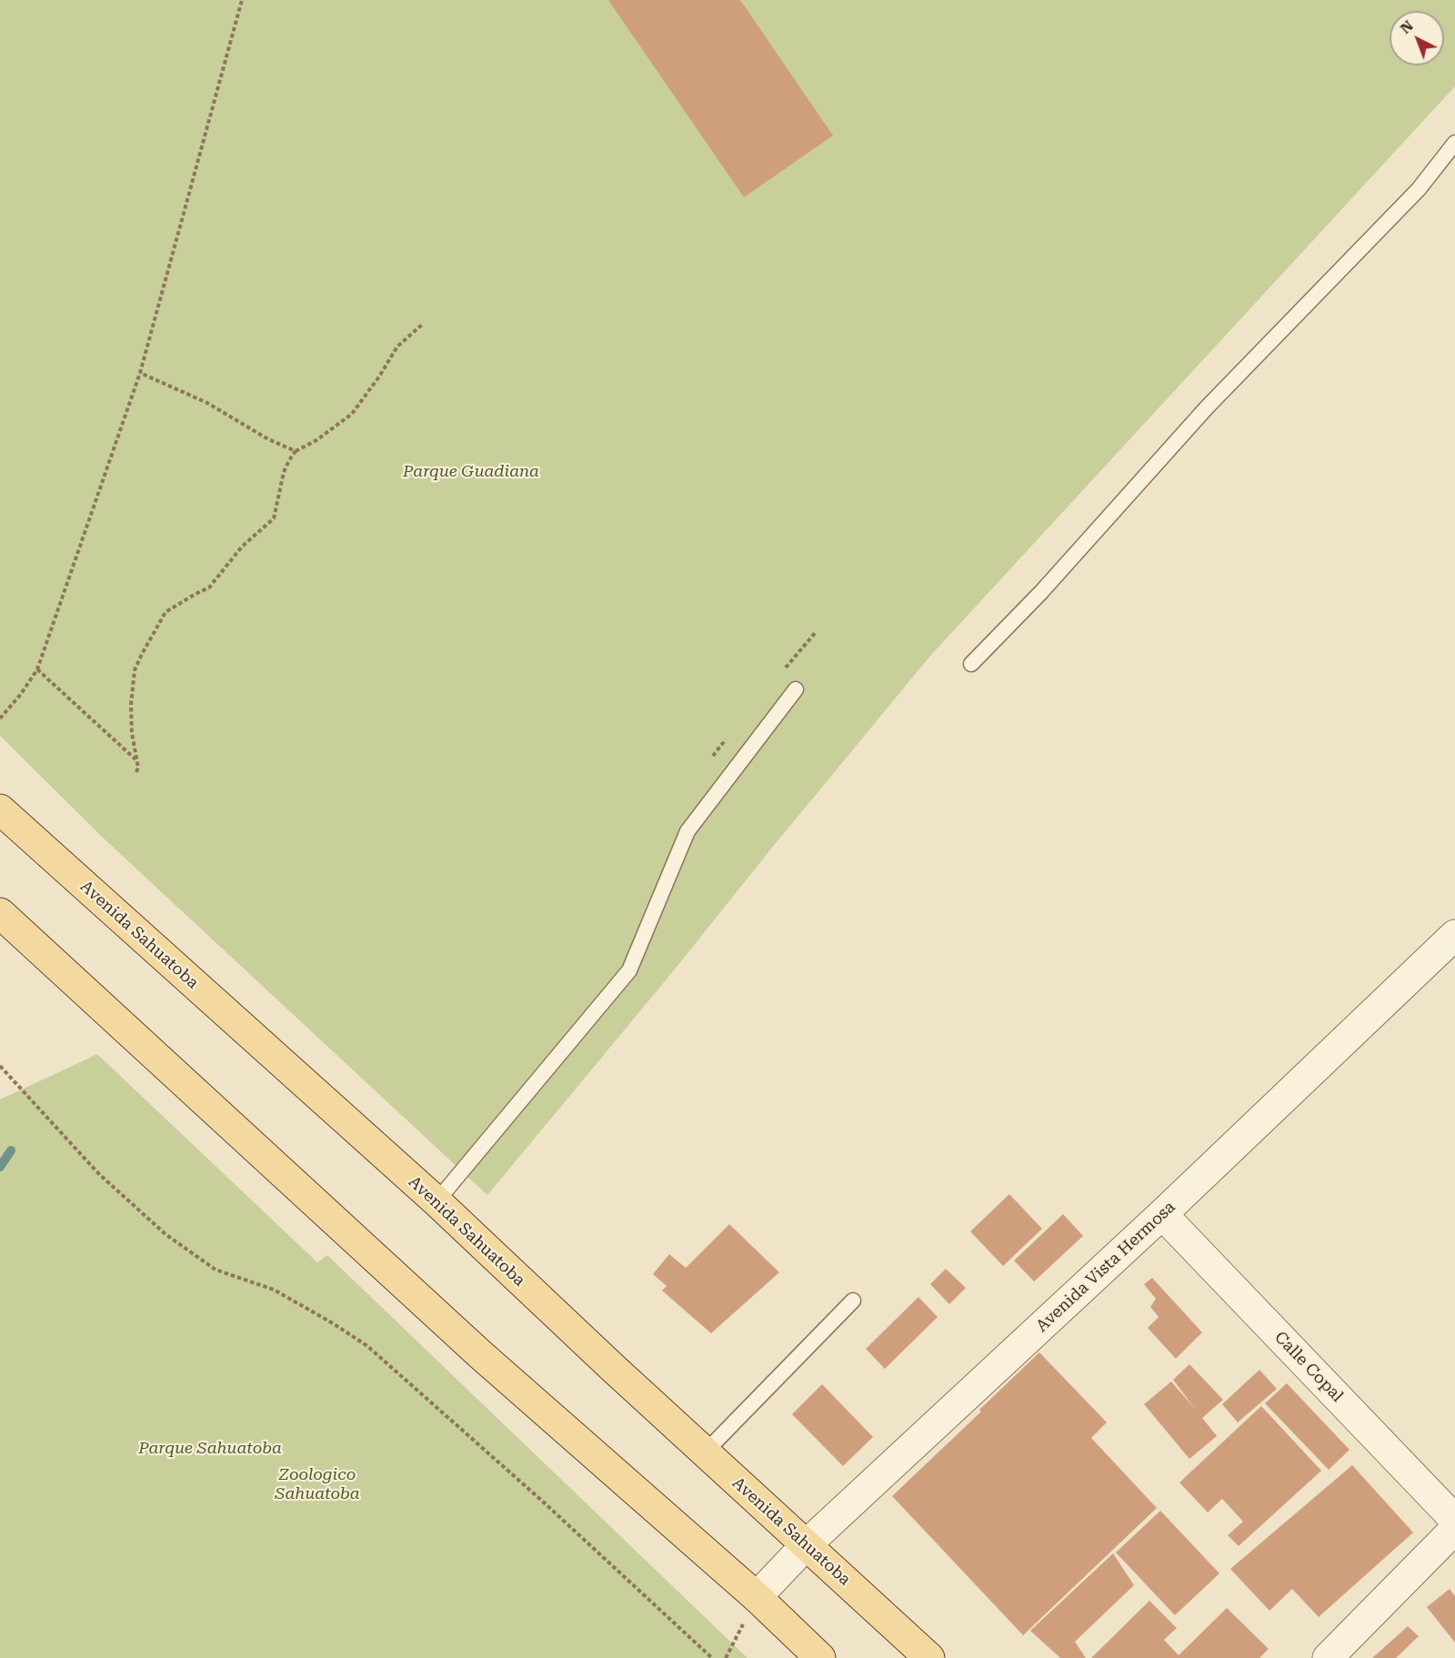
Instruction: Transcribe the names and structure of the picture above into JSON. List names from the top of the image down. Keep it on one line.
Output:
{"streets":{"main road":["Avenida Sahuatoba"],"street":["Avenida Vista Hermosa","Calle Copal"]},"crossings":[["Avenida Sahuatoba","Avenida Vista Hermosa"],["Avenida Vista Hermosa","Calle Copal"]],"parks":["Parque Guadiana","Parque Sahuatoba","Zoologico Sahuatoba"],"north":"top left"}
